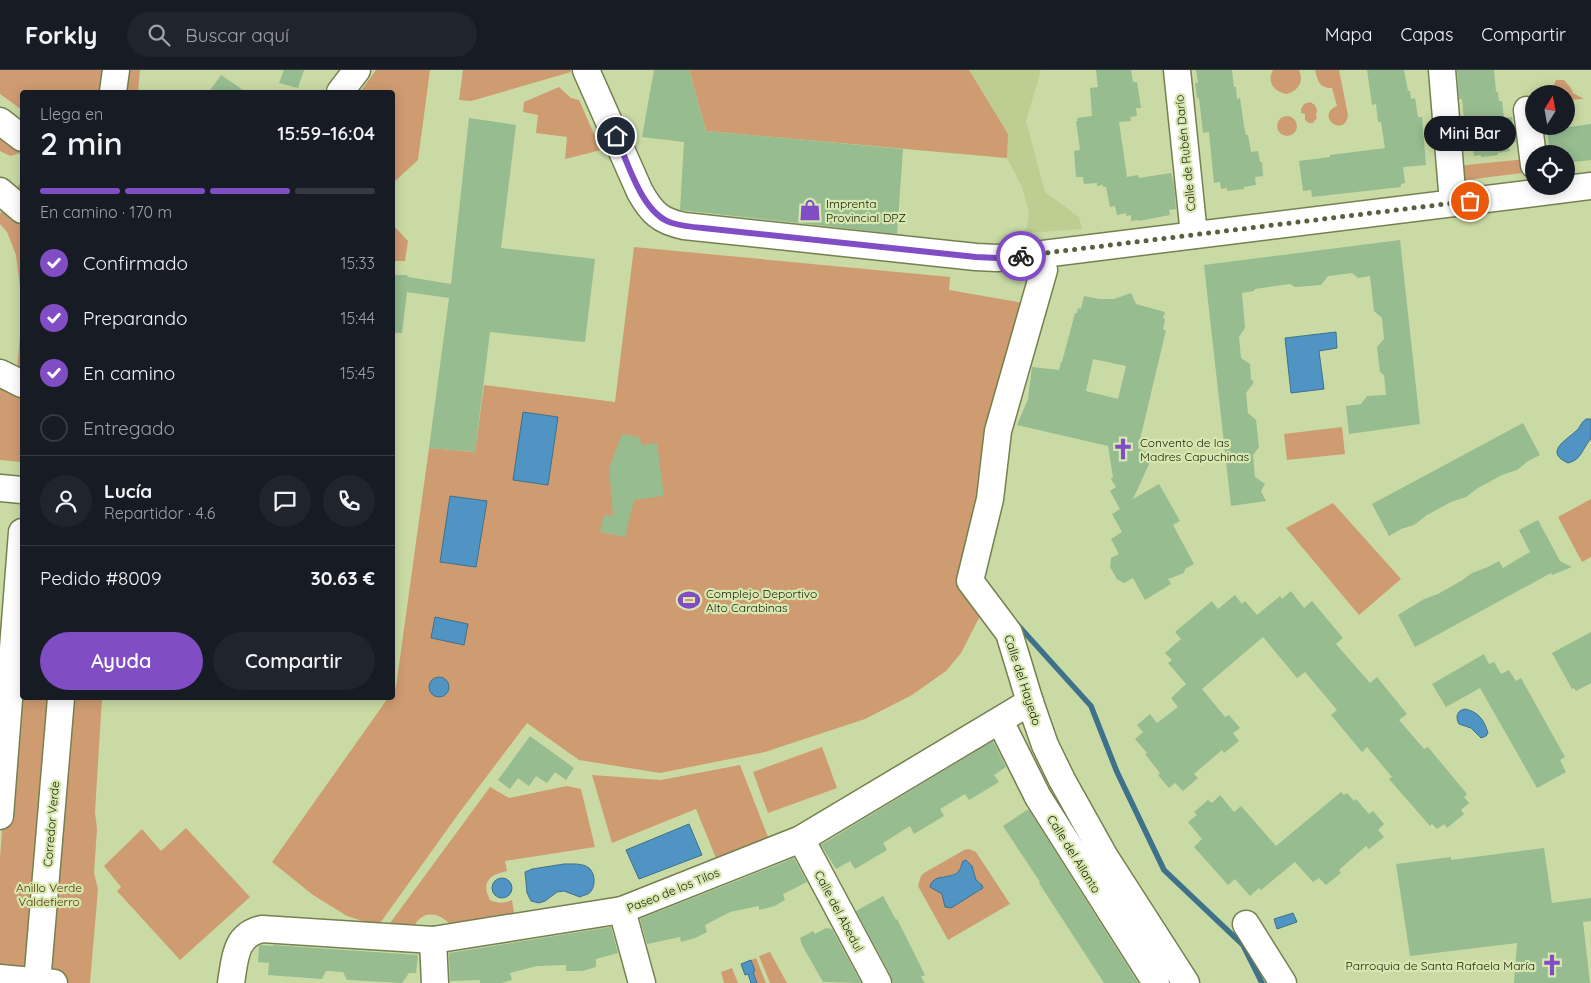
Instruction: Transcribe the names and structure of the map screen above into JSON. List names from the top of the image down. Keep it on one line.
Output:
{"streets":{"street":["Calle de Rubén Darío","Calle del Hayedo","Corredor Verde","Calle del Ailanto","Paseo de los Tilos","Calle del Abedul"]},"crossings":[["Calle del Hayedo","Paseo de los Tilos"],["Calle del Ailanto","Paseo de los Tilos"],["Paseo de los Tilos","Calle del Abedul"]],"parks":["Anillo Verde Valdefierro"],"places":{"other":["Mini Bar"],"shop":["Imprenta Provincial DPZ"],"church":["Convento de las Madres Capuchinas","Parroquia de Santa Rafaela María"],"sports":["Complejo Deportivo Alto Carabinas"]},"north":"top","page":{"header":"Forkly","search":"Buscar aquí","nav":["Mapa","Capas","Compartir"],"heading":["2 min","Llega en","15:59–16:04"],"panel":["Lucía","Repartidor · 4.6","Pedido #8009","30.63 €"],"bubble":"Mini Bar","bar":"En camino · 170 m","list":[["Confirmado","15:33"],["Preparando","15:44"],["En camino","15:45"],"Entregado"],"buttons":["Ayuda","Compartir"]}}
